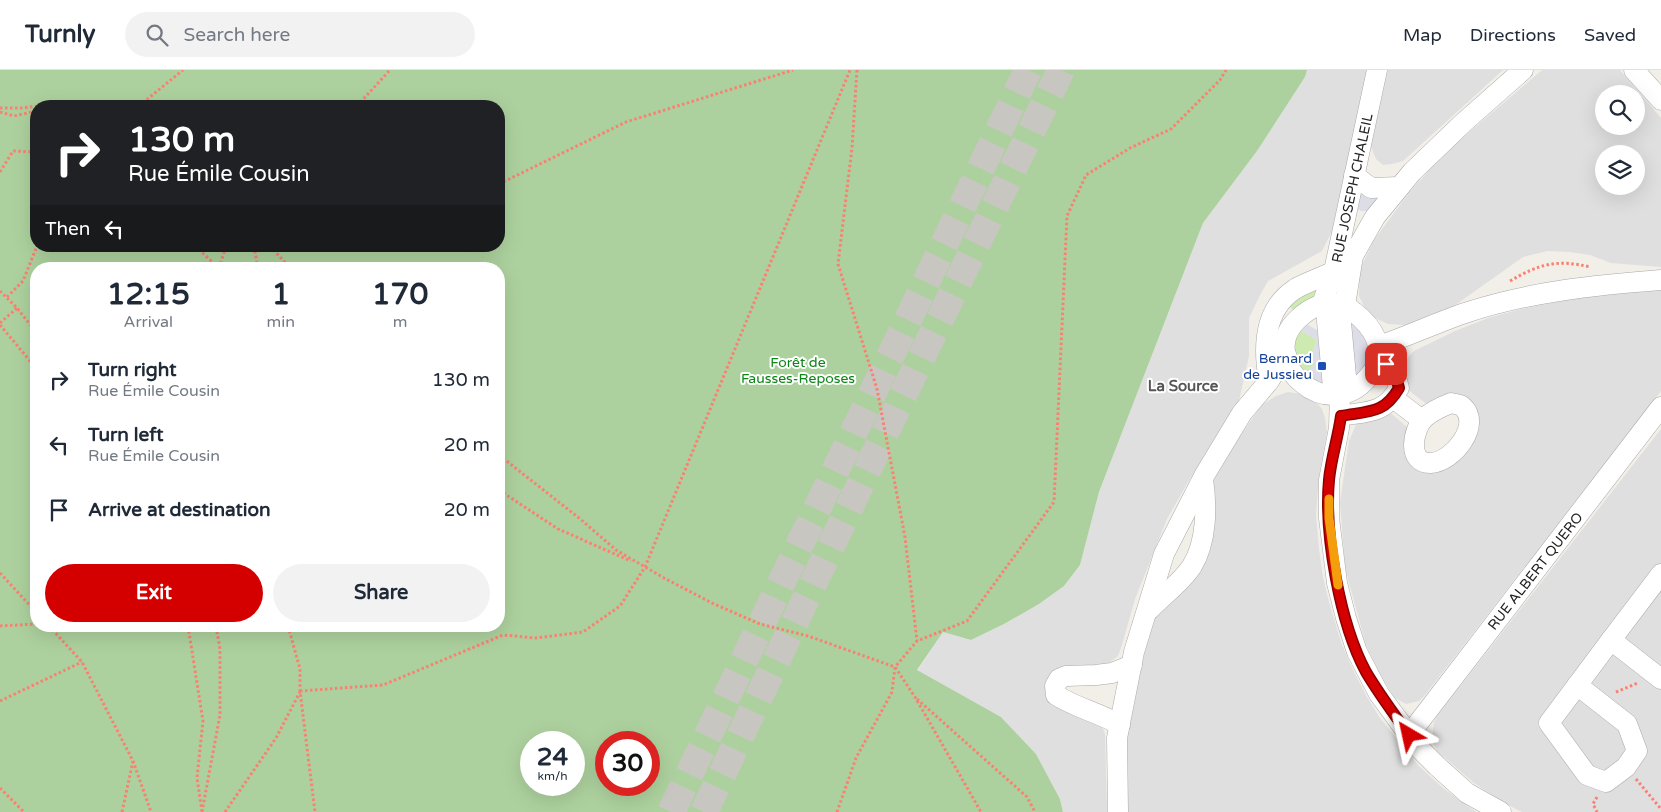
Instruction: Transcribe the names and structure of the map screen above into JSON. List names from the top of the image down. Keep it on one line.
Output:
{"streets":{"street":["RUE JOSEPH CHALEIL","RUE ALBERT QUERO"]},"districts":["La Source"],"parks":["Forêt de Fausses-Reposes"],"places":{"transit":["Bernard de Jussieu"]},"page":{"header":"Turnly","search":"Search here","nav":["Map","Directions","Saved"],"turn":["130 m","Rue Émile Cousin"],"then":"Then","eta":["12:15","Arrival","1","min","170","m"],"list":[{"name":"Turn right","note":"Rue Émile Cousin","value":"130 m"},{"name":"Turn left","note":"Rue Émile Cousin","value":"20 m"},{"name":"Arrive at destination","value":"20 m"}],"buttons":["Exit","Share"],"speed":"24 km/h","limit":"30"}}
